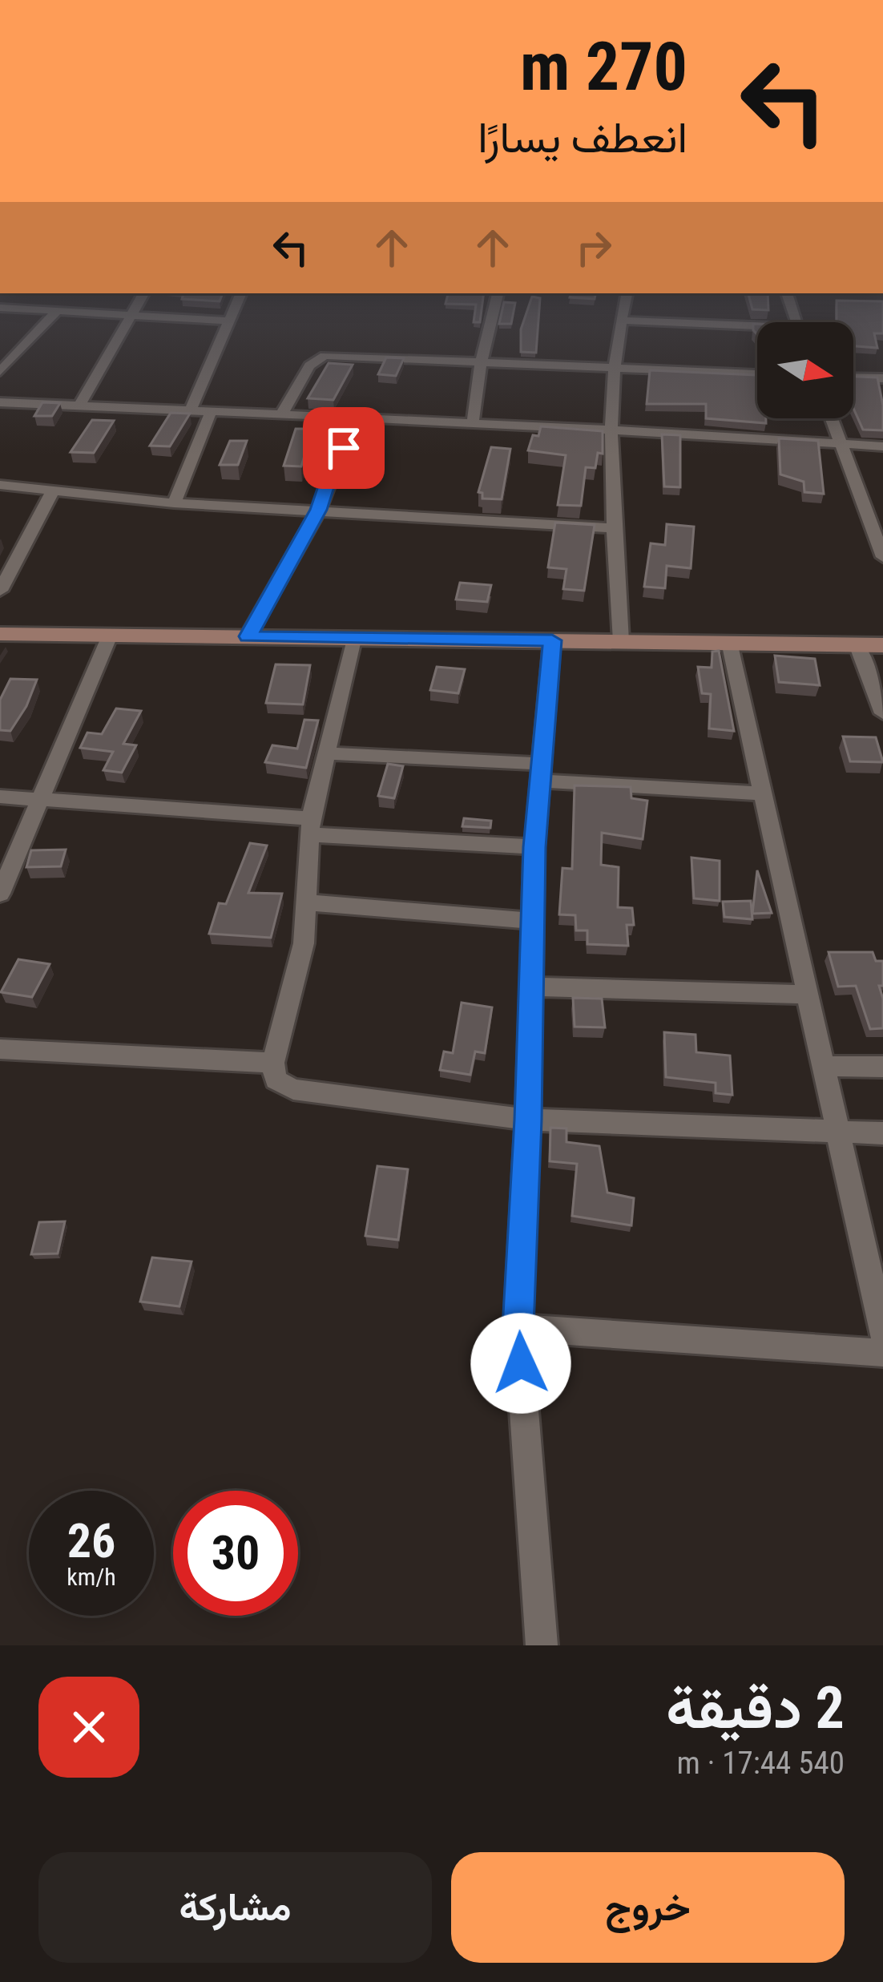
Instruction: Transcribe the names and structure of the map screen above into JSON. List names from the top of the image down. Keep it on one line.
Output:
{"north":"right","page":{"turn":["270 m","انعطف يسارًا"],"speed":"26 km/h","limit":"30","heading":["2 دقيقة","540 m · 17:44"],"buttons":["خروج","مشاركة"]}}
